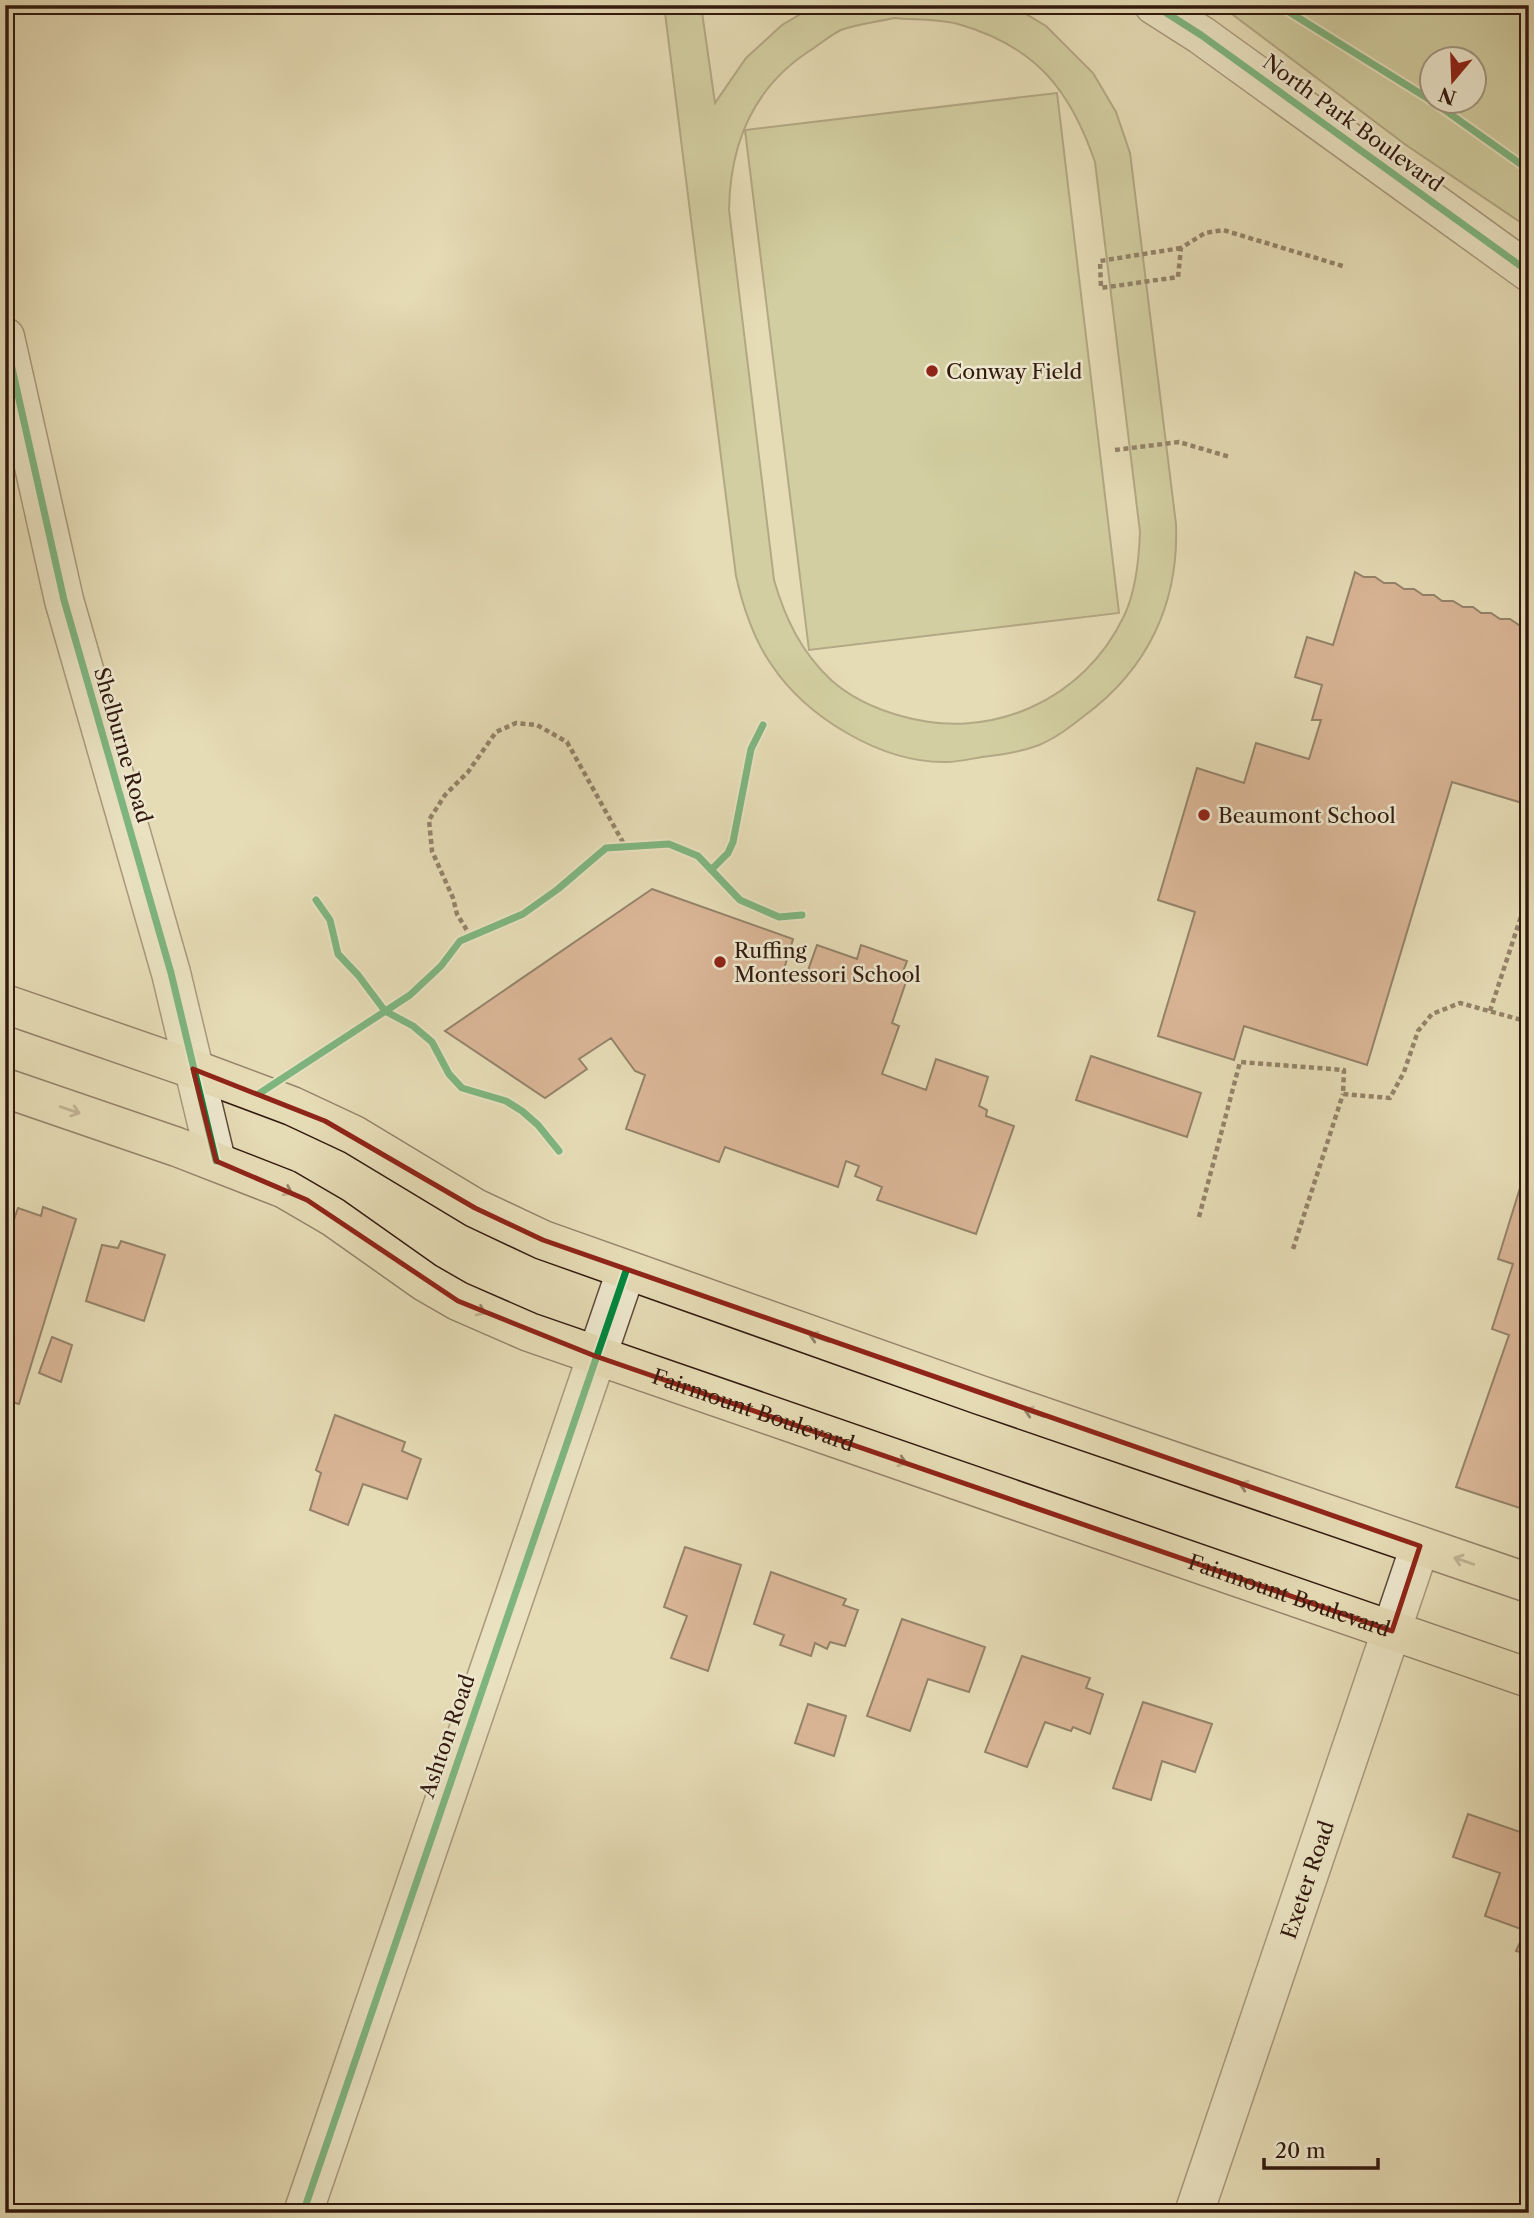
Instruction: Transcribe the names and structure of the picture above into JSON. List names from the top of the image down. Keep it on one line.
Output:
{"streets":{"main road":["Fairmount Boulevard"],"street":["North Park Boulevard","Shelburne Road","Ashton Road","Exeter Road"]},"crossings":[["Shelburne Road","Fairmount Boulevard"],["Fairmount Boulevard","Ashton Road"],["Fairmount Boulevard","Exeter Road"]],"places":["Conway Field","Beaumont School","Ruffing Montessori School"],"scale_bar":"20 m","north":"bottom"}
